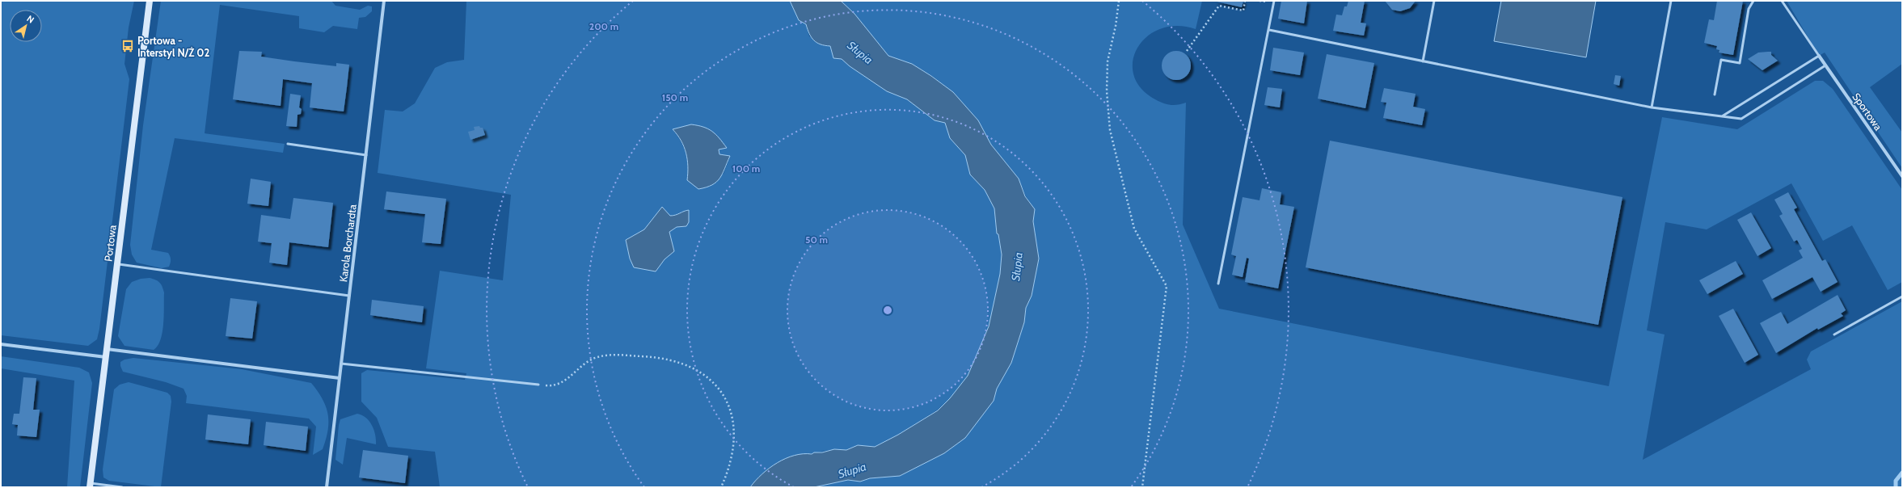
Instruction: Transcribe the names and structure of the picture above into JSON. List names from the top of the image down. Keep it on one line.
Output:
{"streets":{"main road":["Portowa"],"street":["Sportowa","Karola Borchardta"]},"water":["Słupia"],"places":{"bus stop":["Portowa - Interstyl N/Ż 02"]},"north":"top right","rings":["200 m","150 m","100 m","50 m"]}
